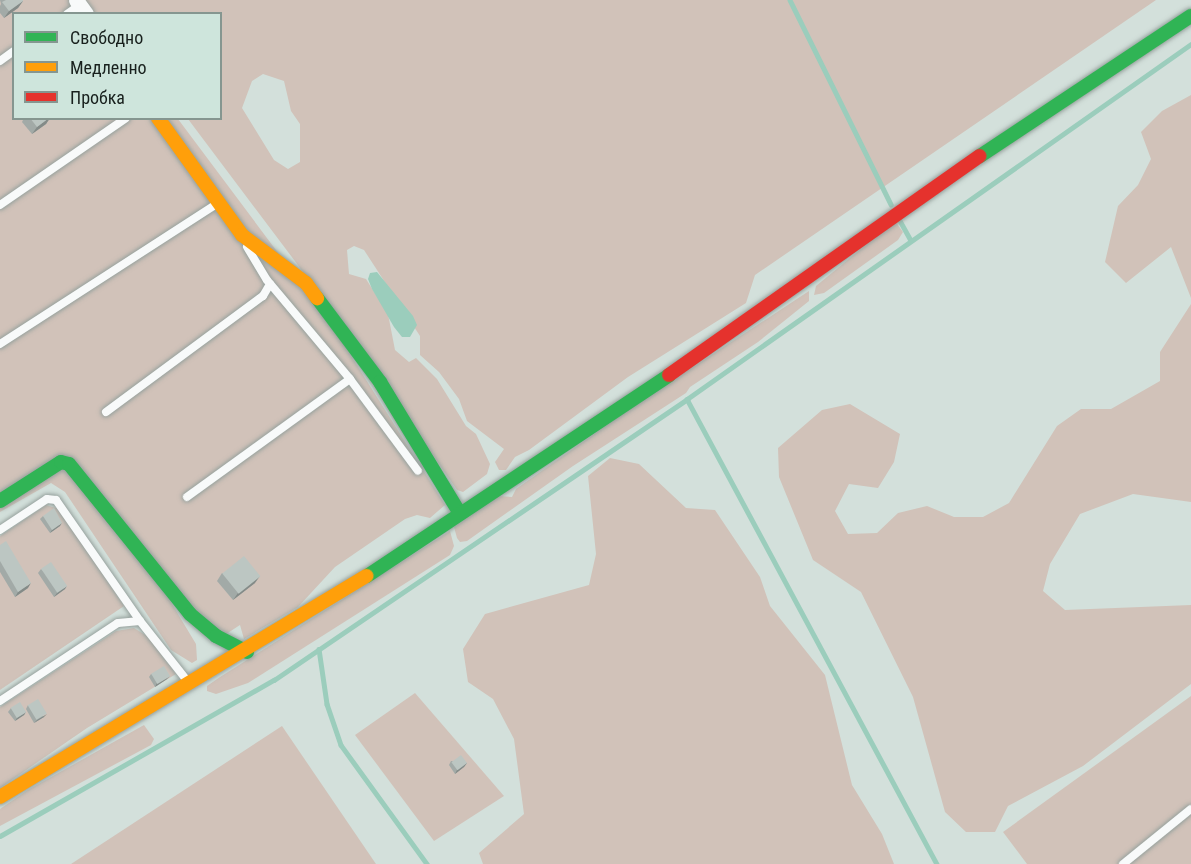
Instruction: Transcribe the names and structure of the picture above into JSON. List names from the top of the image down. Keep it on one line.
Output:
{"legend":["Свободно","Медленно","Пробка"]}
